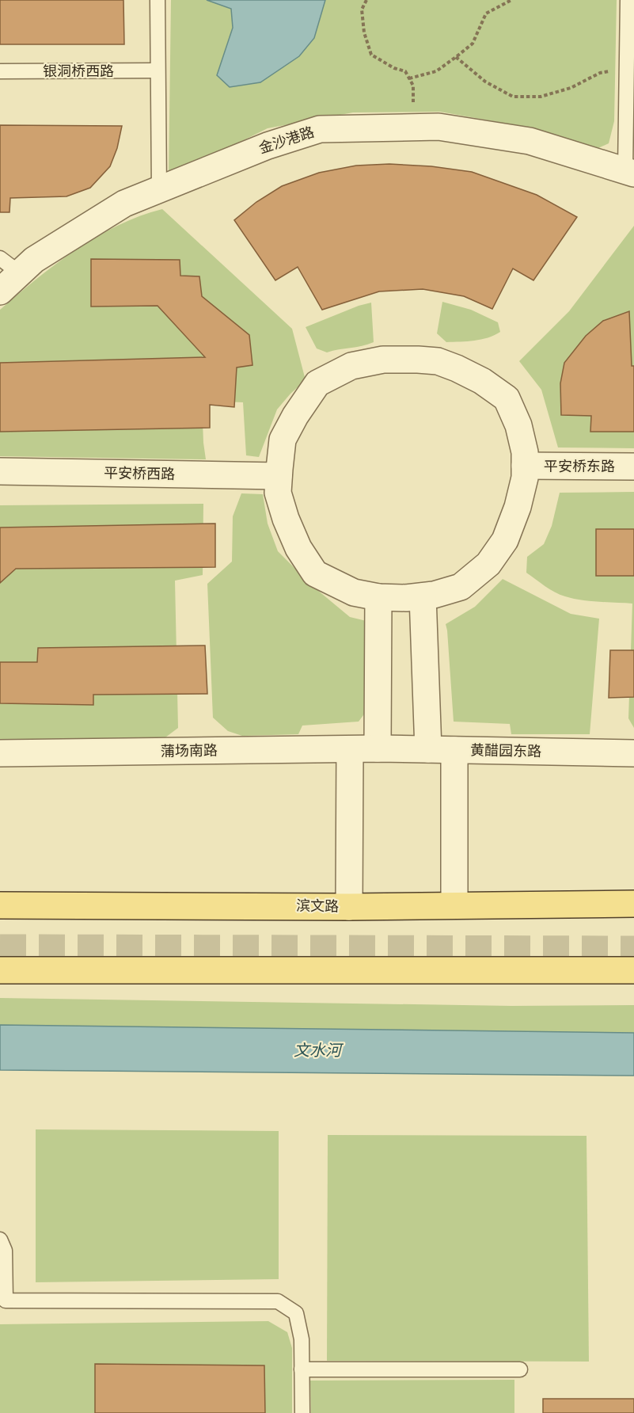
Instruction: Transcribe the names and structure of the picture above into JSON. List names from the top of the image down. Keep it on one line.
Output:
{"streets":{"main road":["滨文路"],"street":["金沙港路","平安桥东路","平安桥西路","蒲场南路","黄醋园东路"],"lane":["银洞桥西路"]},"crossings":[["蒲场南路","黄醋园东路"]],"water":["文水河"]}
